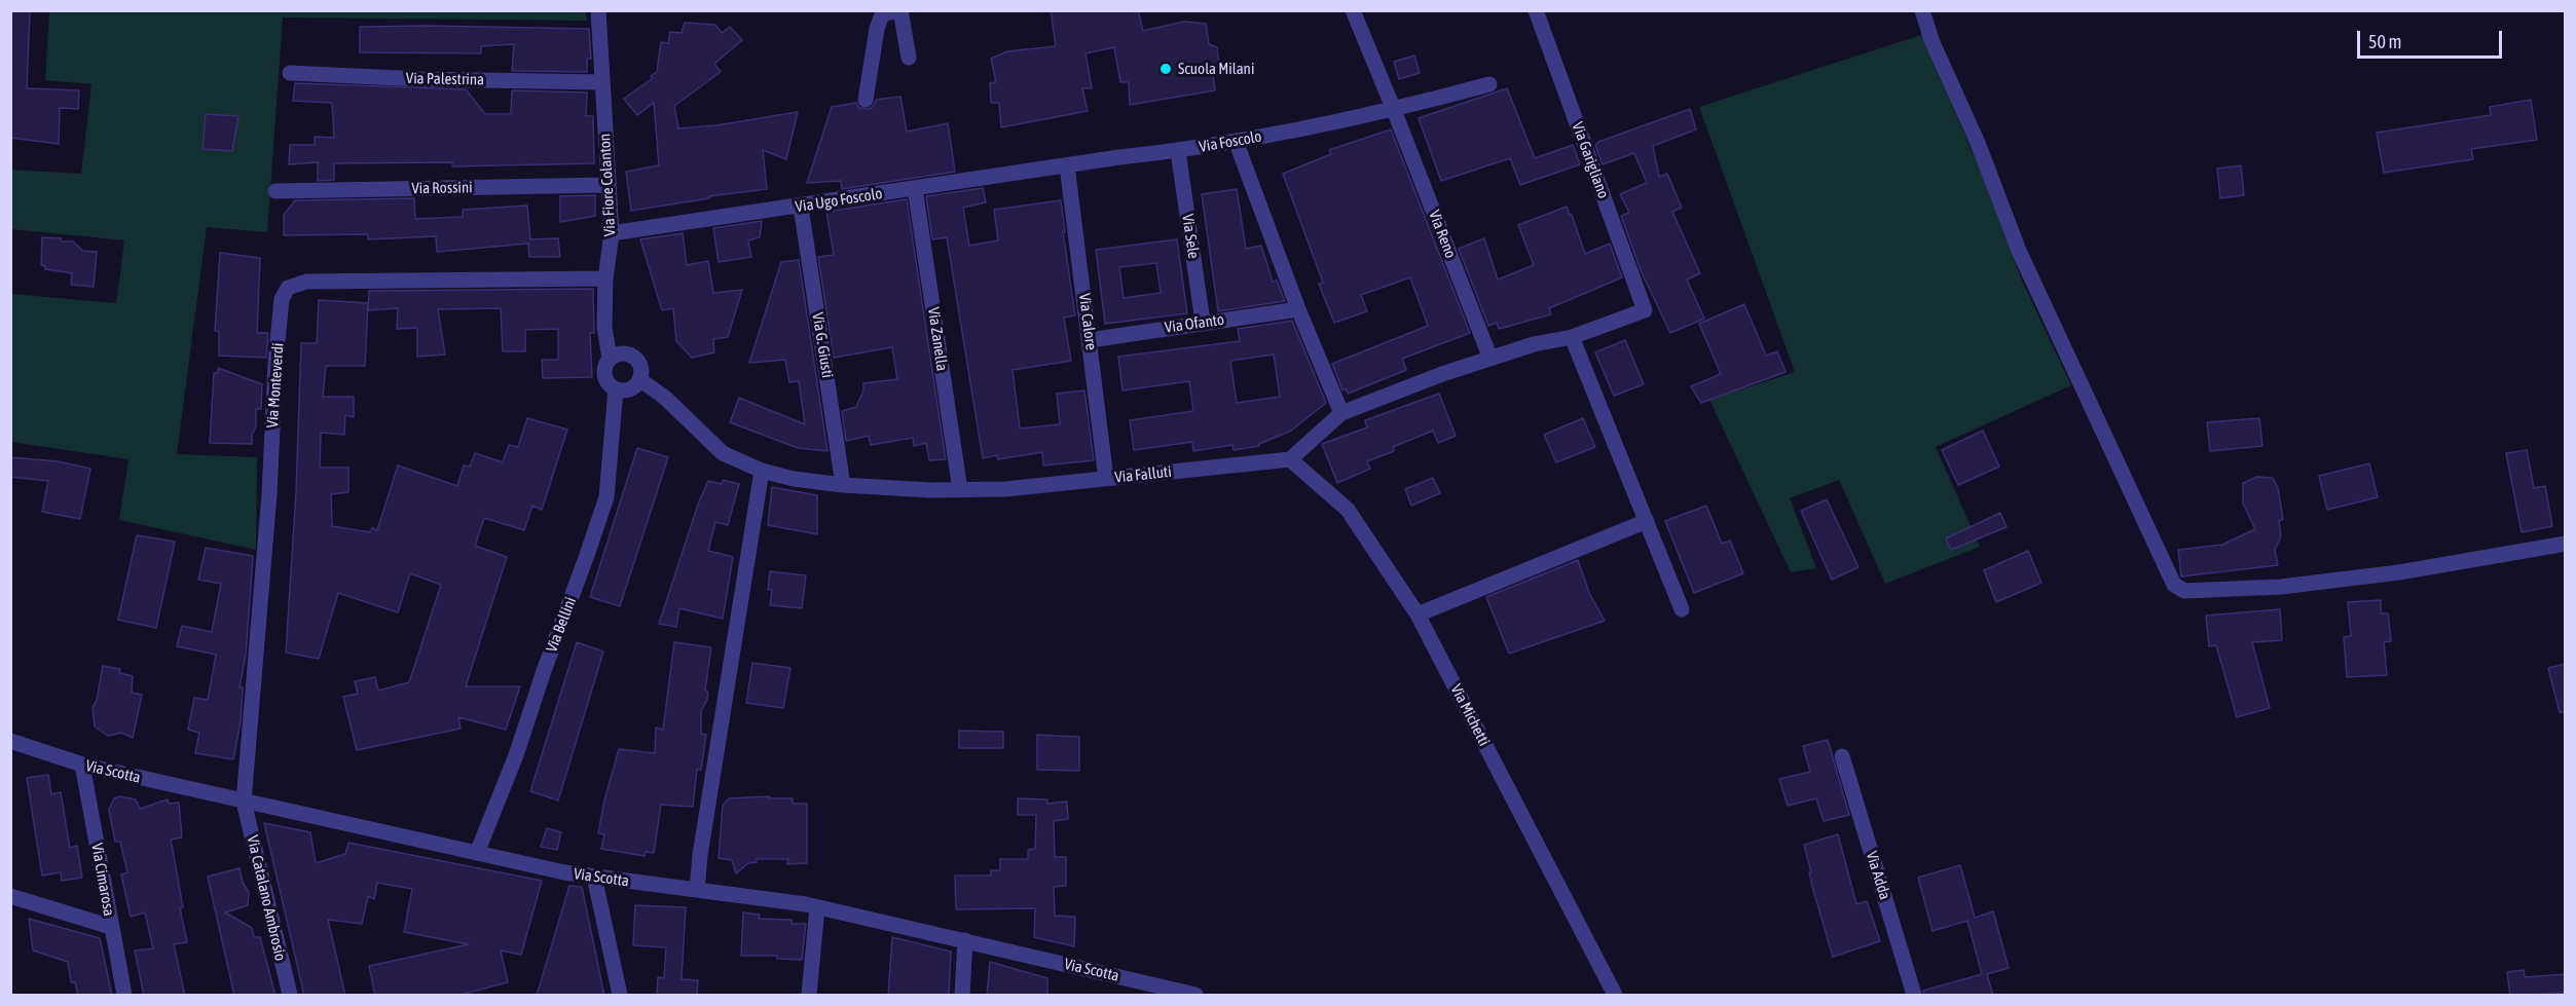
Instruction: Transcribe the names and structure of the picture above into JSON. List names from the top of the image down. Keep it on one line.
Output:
{"streets":{"street":["Via Palestrina","Via Foscolo","Via Garigliano","Via Fiore Colanton","Via Rossini","Via Ugo Foscolo","Via Reno","Via Sele","Via Calore","Via Ofanto","Via Zanella","Via G. Giusti","Via Monteverdi","Via Falluti","Via Bellini","Via Michetti","Via Scotta","Via Adda","Via Cimarosa","Via Catalano Ambrosio"]},"crossings":[["Via Palestrina","Via Fiore Colanton"],["Via Foscolo","Via Ugo Foscolo"],["Via Foscolo","Via Reno"],["Via Foscolo","Via Sele"],["Via Foscolo","Via Calore"],["Via Fiore Colanton","Via Rossini"],["Via Fiore Colanton","Via Ugo Foscolo"],["Via Fiore Colanton","Via Monteverdi"],["Via Fiore Colanton","Via Falluti"],["Via Fiore Colanton","Via Bellini"],["Via Ugo Foscolo","Via Calore"],["Via Ugo Foscolo","Via Zanella"],["Via Ugo Foscolo","Via G. Giusti"],["Via Sele","Via Ofanto"],["Via Calore","Via Ofanto"],["Via Calore","Via Falluti"],["Via Zanella","Via Falluti"],["Via G. Giusti","Via Falluti"],["Via Monteverdi","Via Scotta"],["Via Monteverdi","Via Catalano Ambrosio"],["Via Falluti","Via Bellini"],["Via Falluti","Via Michetti"],["Via Bellini","Via Scotta"],["Via Scotta","Via Cimarosa"],["Via Scotta","Via Catalano Ambrosio"]],"places":["Scuola Milani"],"scale_bar":"50 m"}
